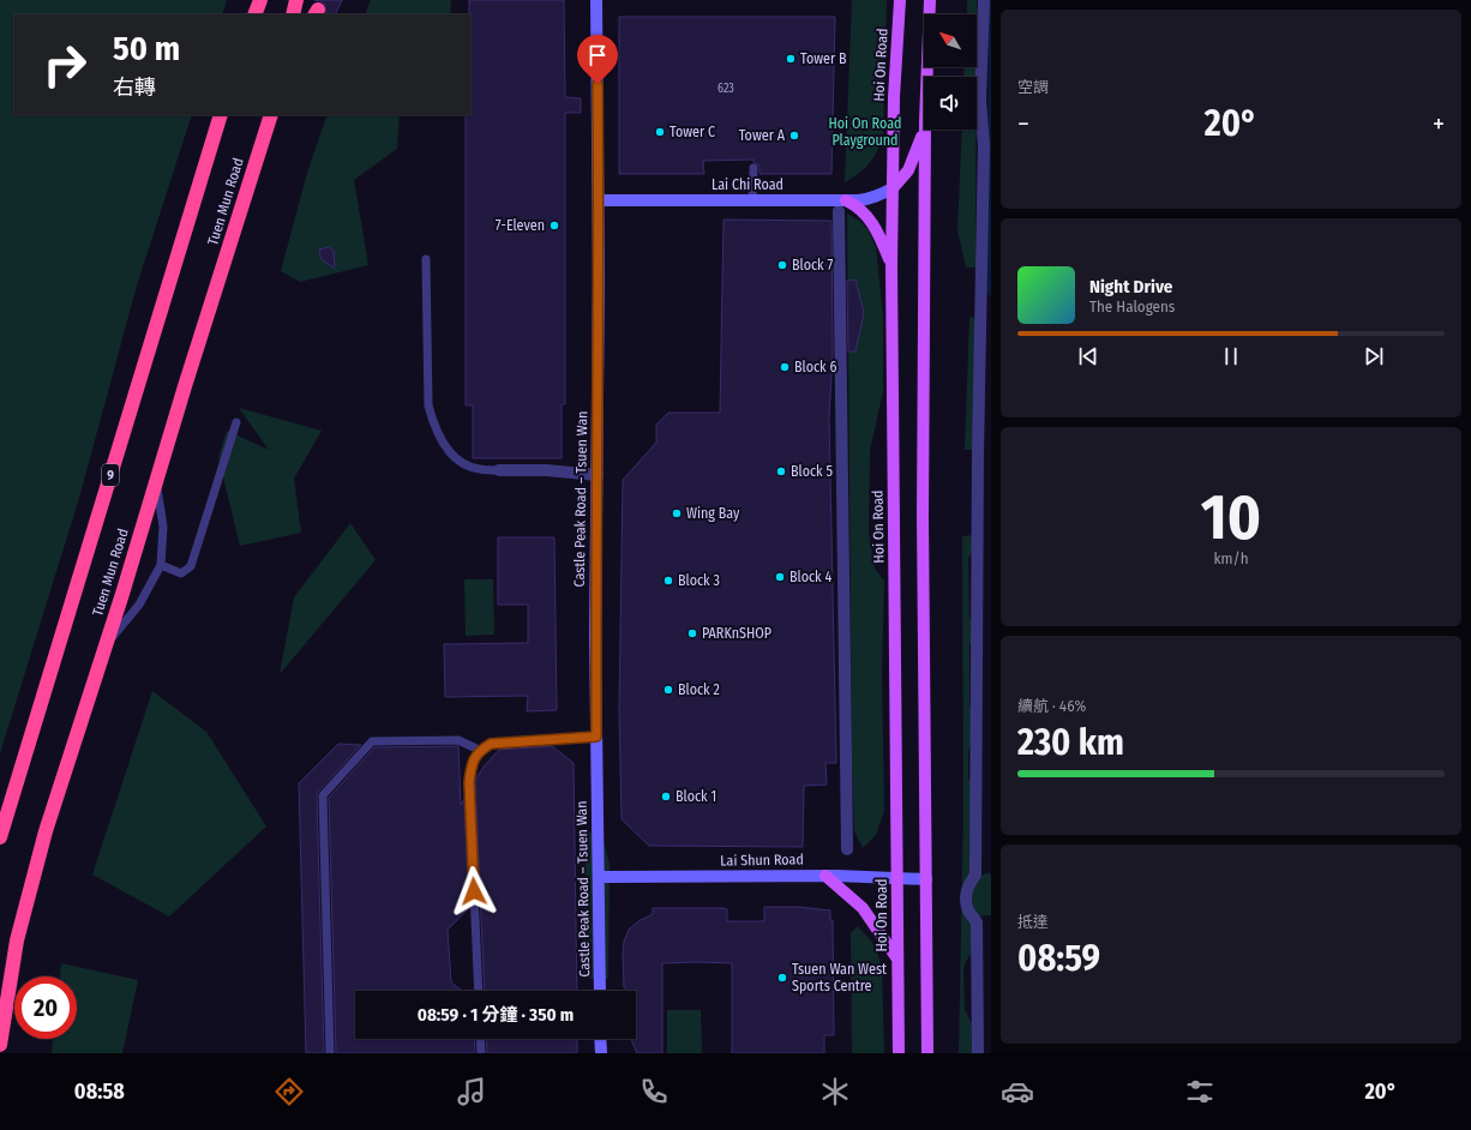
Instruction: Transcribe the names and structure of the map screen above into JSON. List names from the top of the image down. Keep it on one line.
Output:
{"streets":{"highway":["Tuen Mun Road","9"],"main road":["Hoi On Road"],"street":["Lai Chi Road","Castle Peak Road – Tsuen Wan","Lai Shun Road"]},"crossings":[["Hoi On Road","Lai Chi Road"],["Hoi On Road","Lai Shun Road"],["Lai Chi Road","Castle Peak Road – Tsuen Wan"],["Castle Peak Road – Tsuen Wan","Lai Shun Road"]],"parks":["Hoi On Road Playground"],"places":["Tower B","Tower C","Tower A","7-Eleven","Block 7","Block 6","Block 5","Wing Bay","Block 4","Block 3","PARKnSHOP","Block 2","Block 1","Tsuen Wan West Sports Centre"],"house_numbers":["623"],"north":"top left","page":{"tile":["空調",["10","km/h"],["續航 · 46%","230 km"],["抵達","08:59"]],"turn":["50 m","右轉"],"heat":["−","20°","+"],"song":["Night Drive","The Halogens"],"limit":"20","trip":"08:59 · 1 分鐘 · 350 m","tabs":["08:58","20°"]}}
